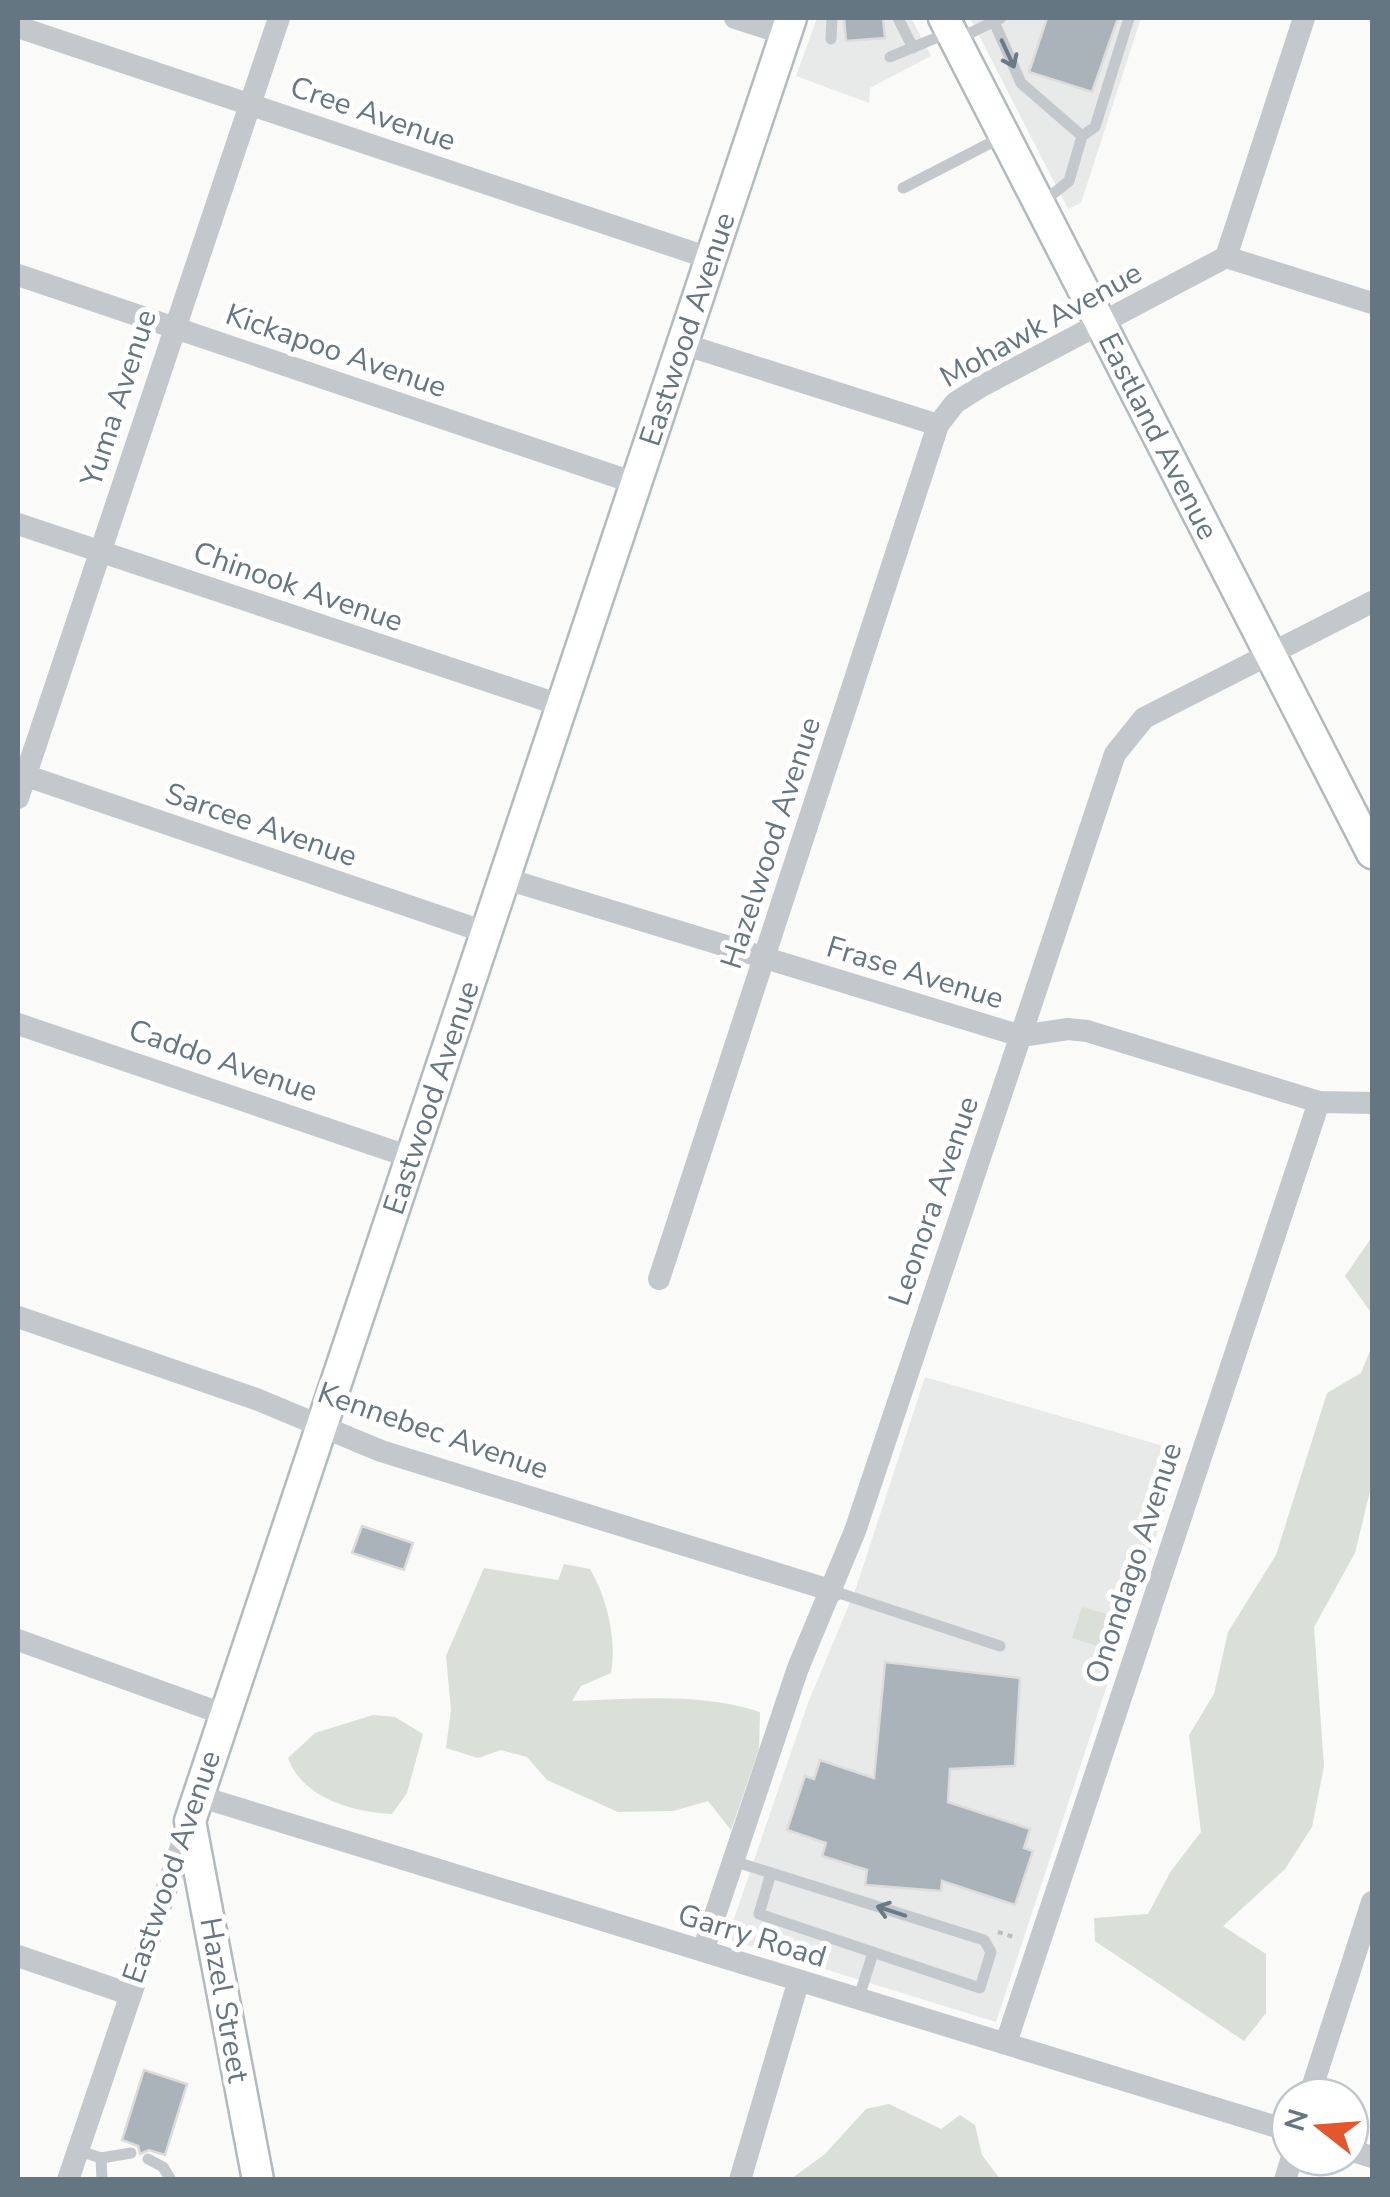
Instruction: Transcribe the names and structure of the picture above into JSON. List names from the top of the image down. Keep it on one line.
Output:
{"streets":{"street":["Cree Avenue","Mohawk Avenue","Eastwood Avenue","Kickapoo Avenue","Yuma Avenue","Eastland Avenue","Chinook Avenue","Sarcee Avenue","Hazelwood Avenue","Frase Avenue","Caddo Avenue","Leonora Avenue","Kennebec Avenue","Onondago Avenue","Garry Road","Hazel Street"]},"crossings":[["Cree Avenue","Eastwood Avenue"],["Cree Avenue","Yuma Avenue"],["Mohawk Avenue","Eastwood Avenue"],["Mohawk Avenue","Eastland Avenue"],["Mohawk Avenue","Hazelwood Avenue"],["Eastwood Avenue","Kickapoo Avenue"],["Eastwood Avenue","Chinook Avenue"],["Eastwood Avenue","Sarcee Avenue"],["Eastwood Avenue","Frase Avenue"],["Eastwood Avenue","Caddo Avenue"],["Eastwood Avenue","Kennebec Avenue"],["Eastwood Avenue","Garry Road"],["Eastwood Avenue","Hazel Street"],["Kickapoo Avenue","Yuma Avenue"],["Yuma Avenue","Chinook Avenue"],["Yuma Avenue","Sarcee Avenue"],["Eastland Avenue","Leonora Avenue"],["Hazelwood Avenue","Frase Avenue"],["Frase Avenue","Leonora Avenue"],["Frase Avenue","Onondago Avenue"],["Leonora Avenue","Kennebec Avenue"],["Leonora Avenue","Garry Road"],["Onondago Avenue","Garry Road"],["Garry Road","Hazel Street"]],"north":"left"}
